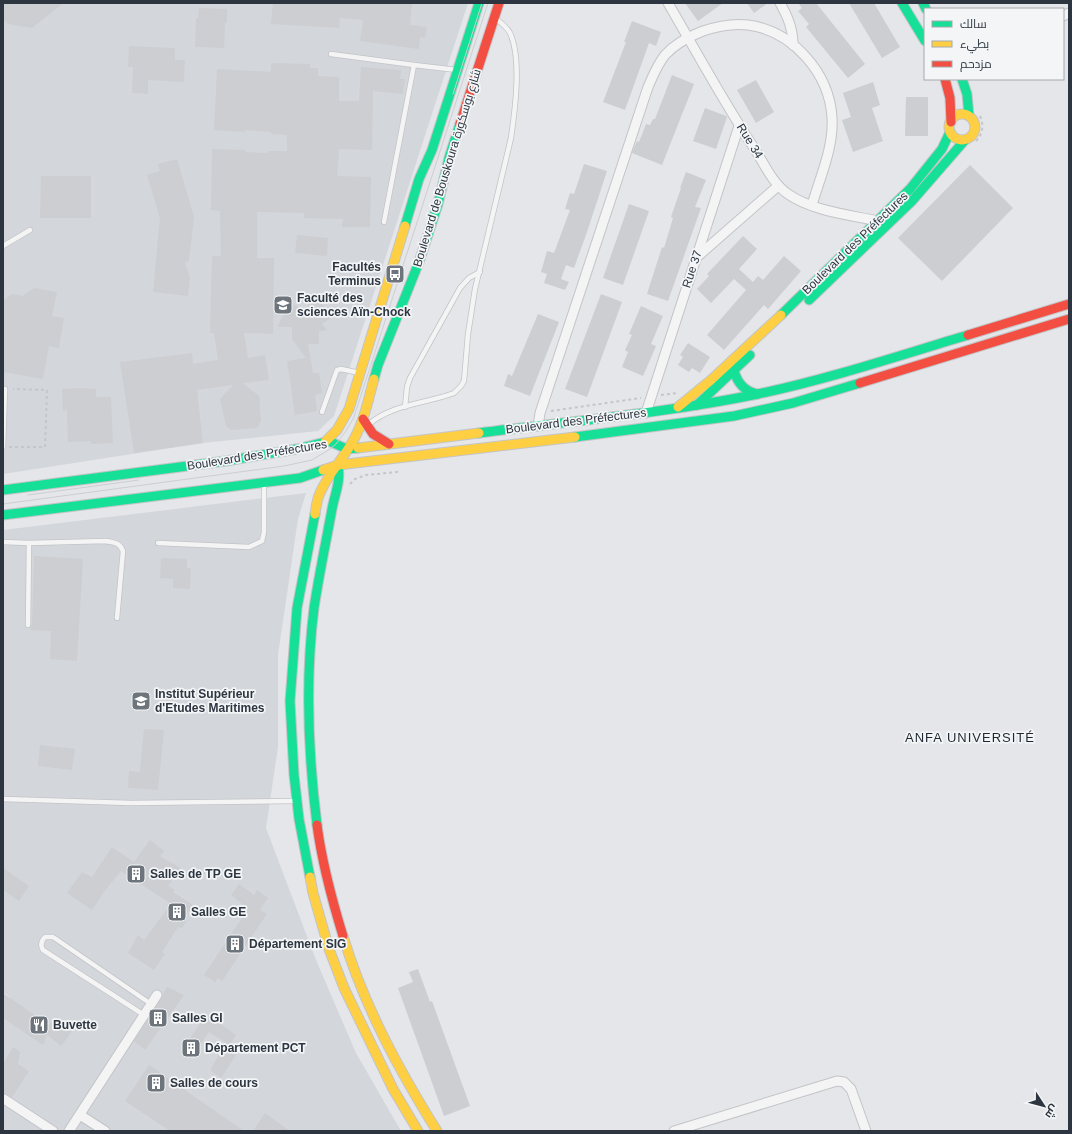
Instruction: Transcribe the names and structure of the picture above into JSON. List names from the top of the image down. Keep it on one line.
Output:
{"streets":{"street":["Rue 34","Boulevard de Bouskoura شارع بوسكورة","Boulevard des Préfectures","Rue 37"]},"crossings":[["Rue 34","Boulevard des Préfectures"],["Rue 34","Rue 37"],["Boulevard de Bouskoura شارع بوسكورة","Boulevard des Préfectures"],["Boulevard des Préfectures","Rue 37"]],"districts":["ANFA UNIVERSITÉ"],"places":{"bus stop":["Facultés Terminus"],"school or university":["Faculté des sciences Aïn-Chock","Institut Supérieur d'Etudes Maritimes"],"building":["Salles de TP GE","Salles GE","Département SIG","Salles GI","Département PCT","Salles de cours"],"restaurant":["Buvette"]},"legend":["سالك","بطيء","مزدحم"],"north":"bottom right"}
